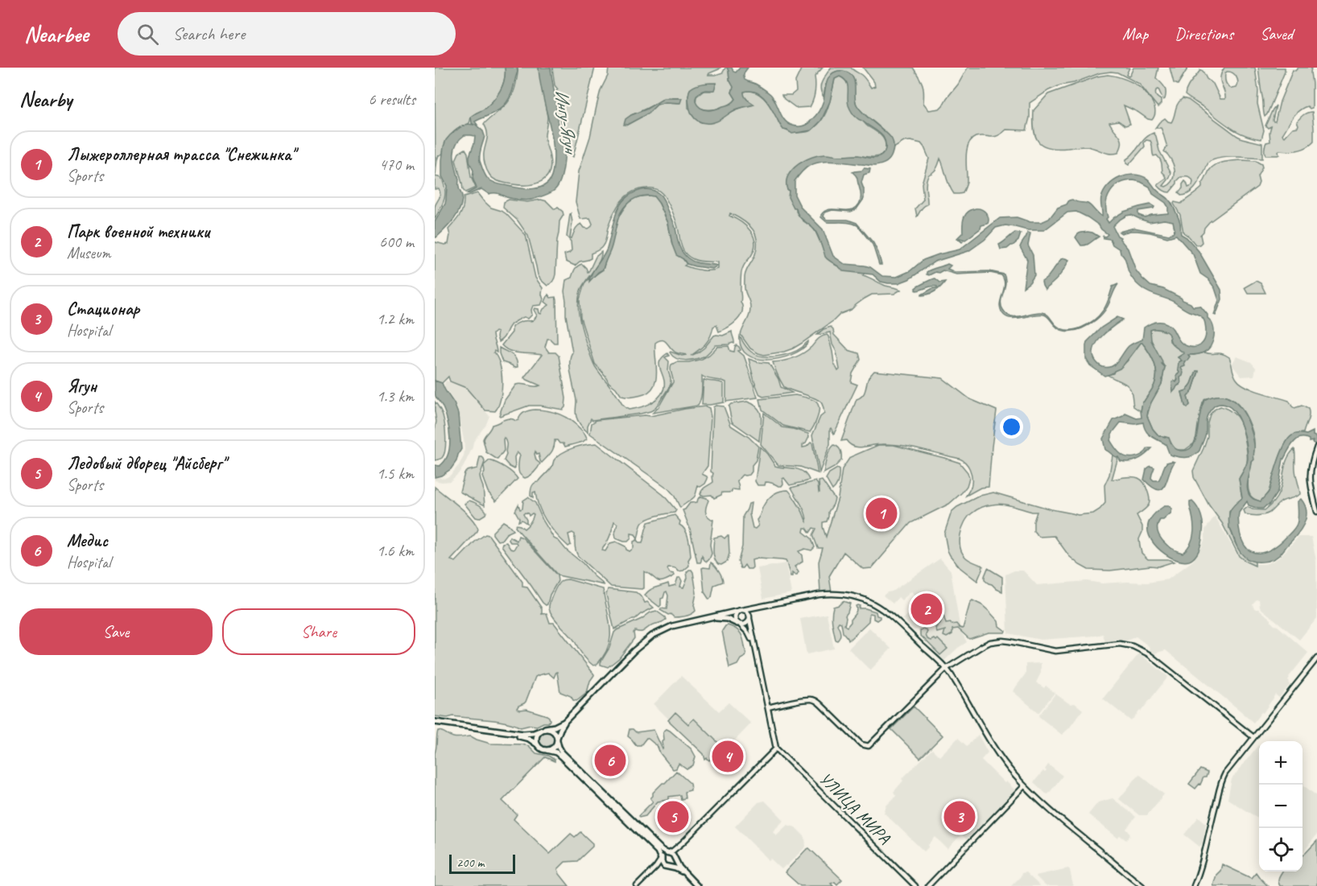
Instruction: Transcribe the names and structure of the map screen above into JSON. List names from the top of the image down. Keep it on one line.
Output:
{"streets":{"street":["УЛИЦА МИРА"]},"water":["Ингу-Ягун"],"scale_bar":"200 m","page":{"header":"Nearbee","search":"Search here","nav":["Map","Directions","Saved"],"heading":["Nearby","6 results"],"list":[{"mark":"1","name":"Лыжероллерная трасса \"Снежинка\"","note":"Sports","value":"470 m"},{"mark":"2","name":"Парк военной техники","note":"Museum","value":"600 m"},{"mark":"3","name":"Стационар","note":"Hospital","value":"1.2 km"},{"mark":"4","name":"Ягун","note":"Sports","value":"1.3 km"},{"mark":"5","name":"Ледовый дворец \"Айсберг\"","note":"Sports","value":"1.5 km"},{"mark":"6","name":"Медис","note":"Hospital","value":"1.6 km"}],"pins":["1","2","4","6","3","5"],"buttons":["Save","Share"],"map_buttons":["+","−"],"scale":"200 m"}}
